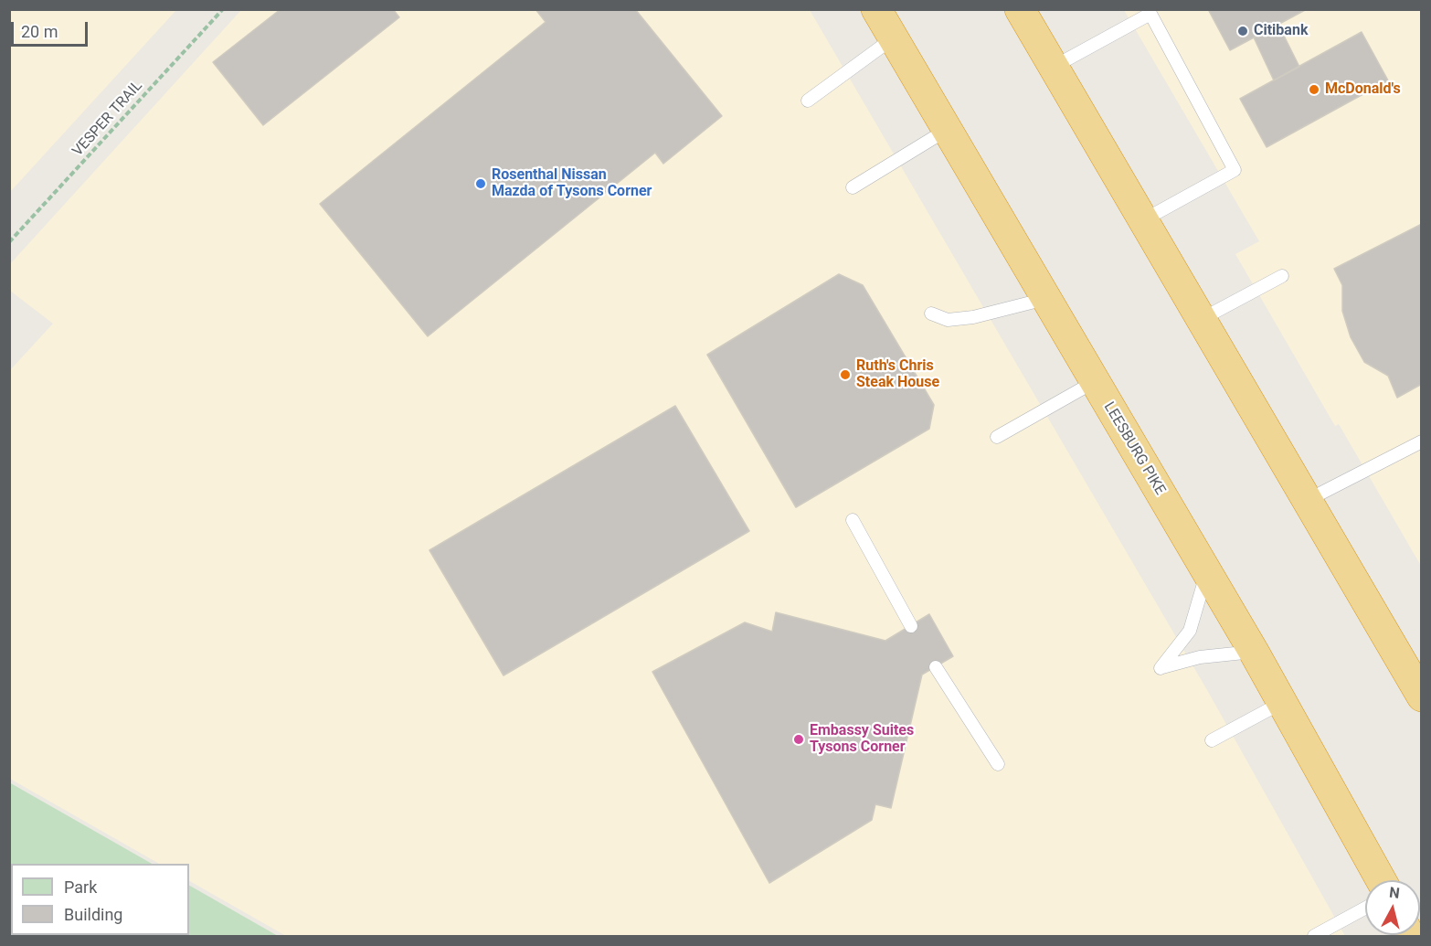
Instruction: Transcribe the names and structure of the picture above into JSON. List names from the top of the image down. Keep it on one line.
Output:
{"streets":{"highway":["LEESBURG PIKE"],"path":["VESPER TRAIL"]},"places":["Citibank","McDonald's","Rosenthal Nissan Mazda of Tysons Corner","Ruth's Chris Steak House","Embassy Suites Tysons Corner"],"legend":["Park","Building"],"scale_bar":"20 m","north":"top"}
